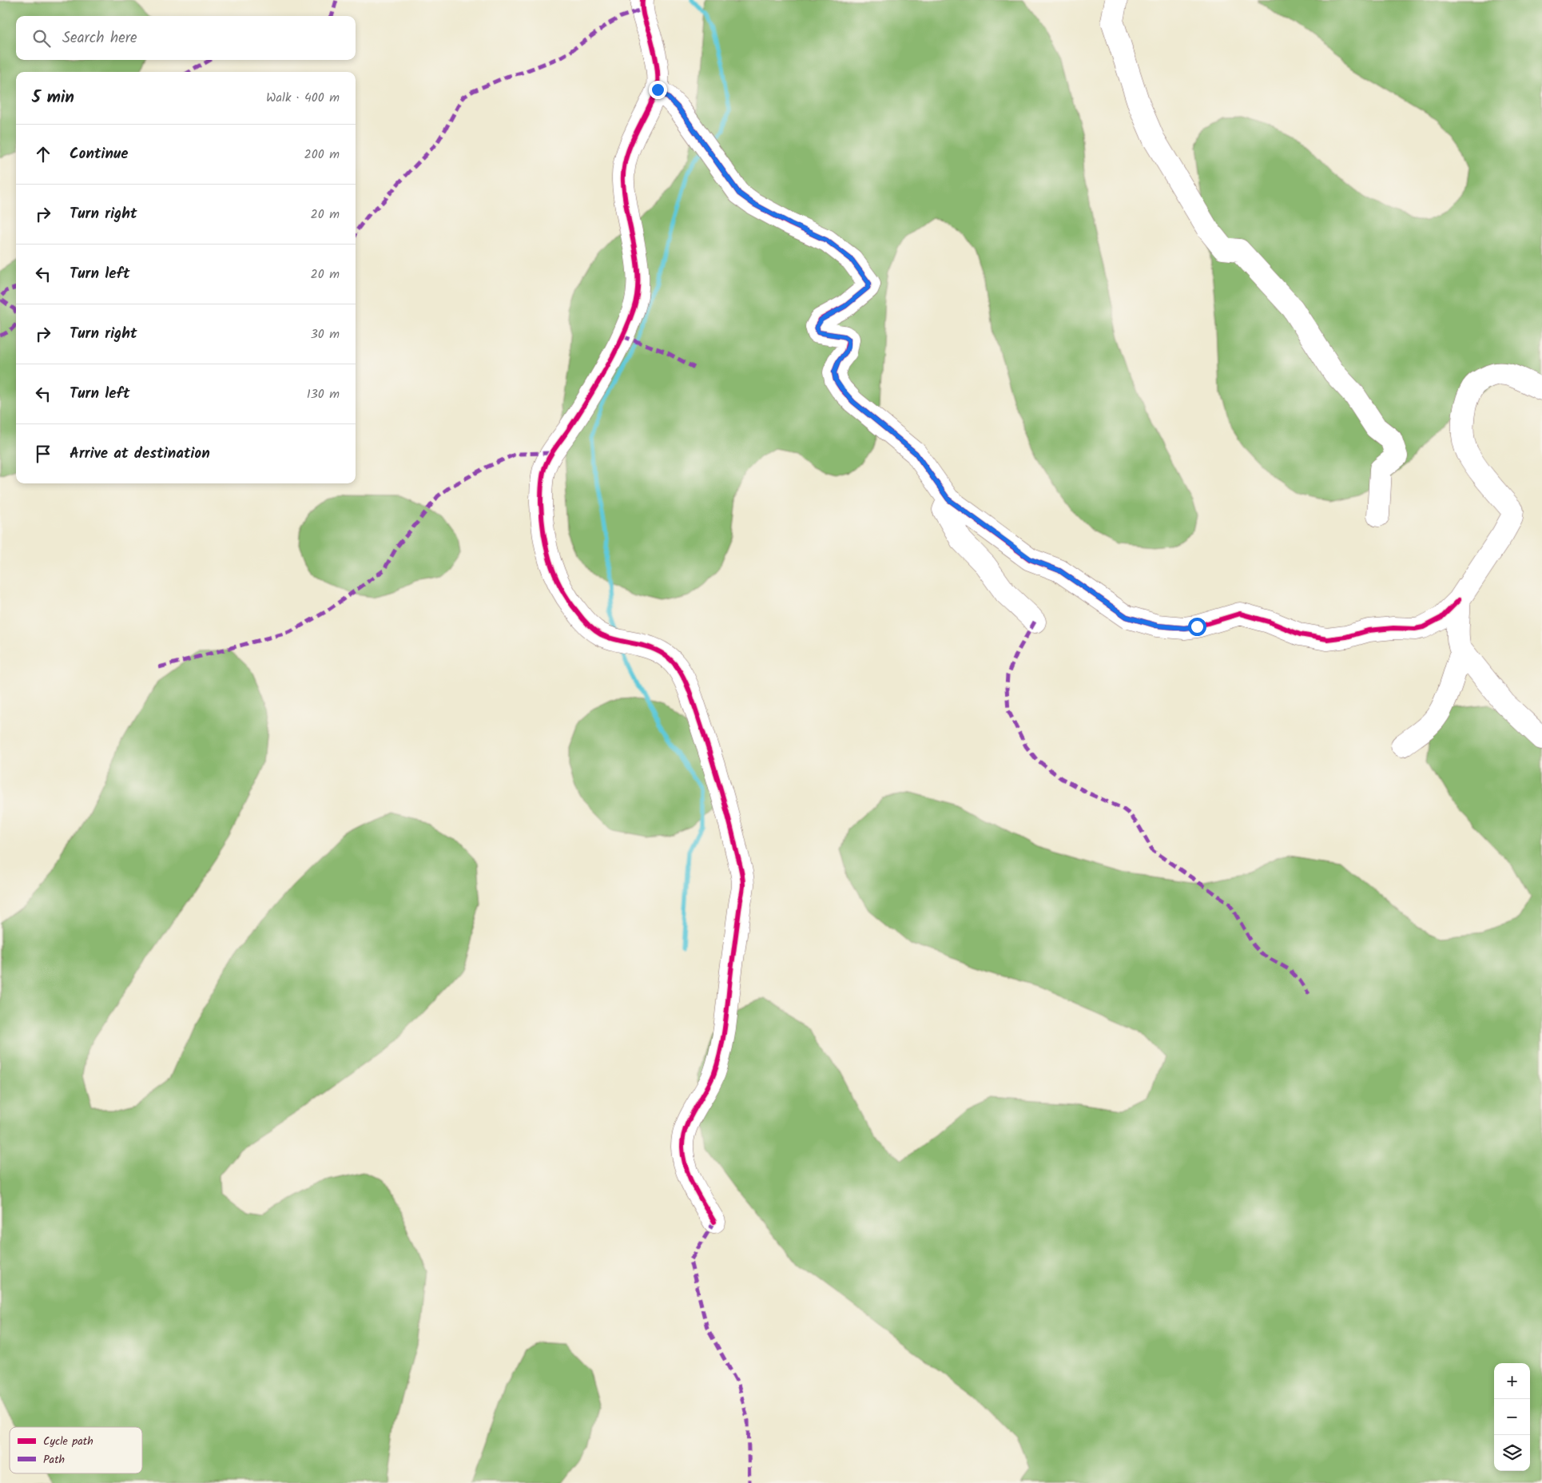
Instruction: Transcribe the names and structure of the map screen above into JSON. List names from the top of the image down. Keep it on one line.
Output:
{"legend":["Cycle path","Path"],"page":{"search":"Search here","heading":["5 min","Walk · 400 m"],"list":[["Continue","200 m"],["Turn right","20 m"],["Turn left","20 m"],["Turn right","30 m"],["Turn left","130 m"],"Arrive at destination"],"map_buttons":["+","−"]}}
